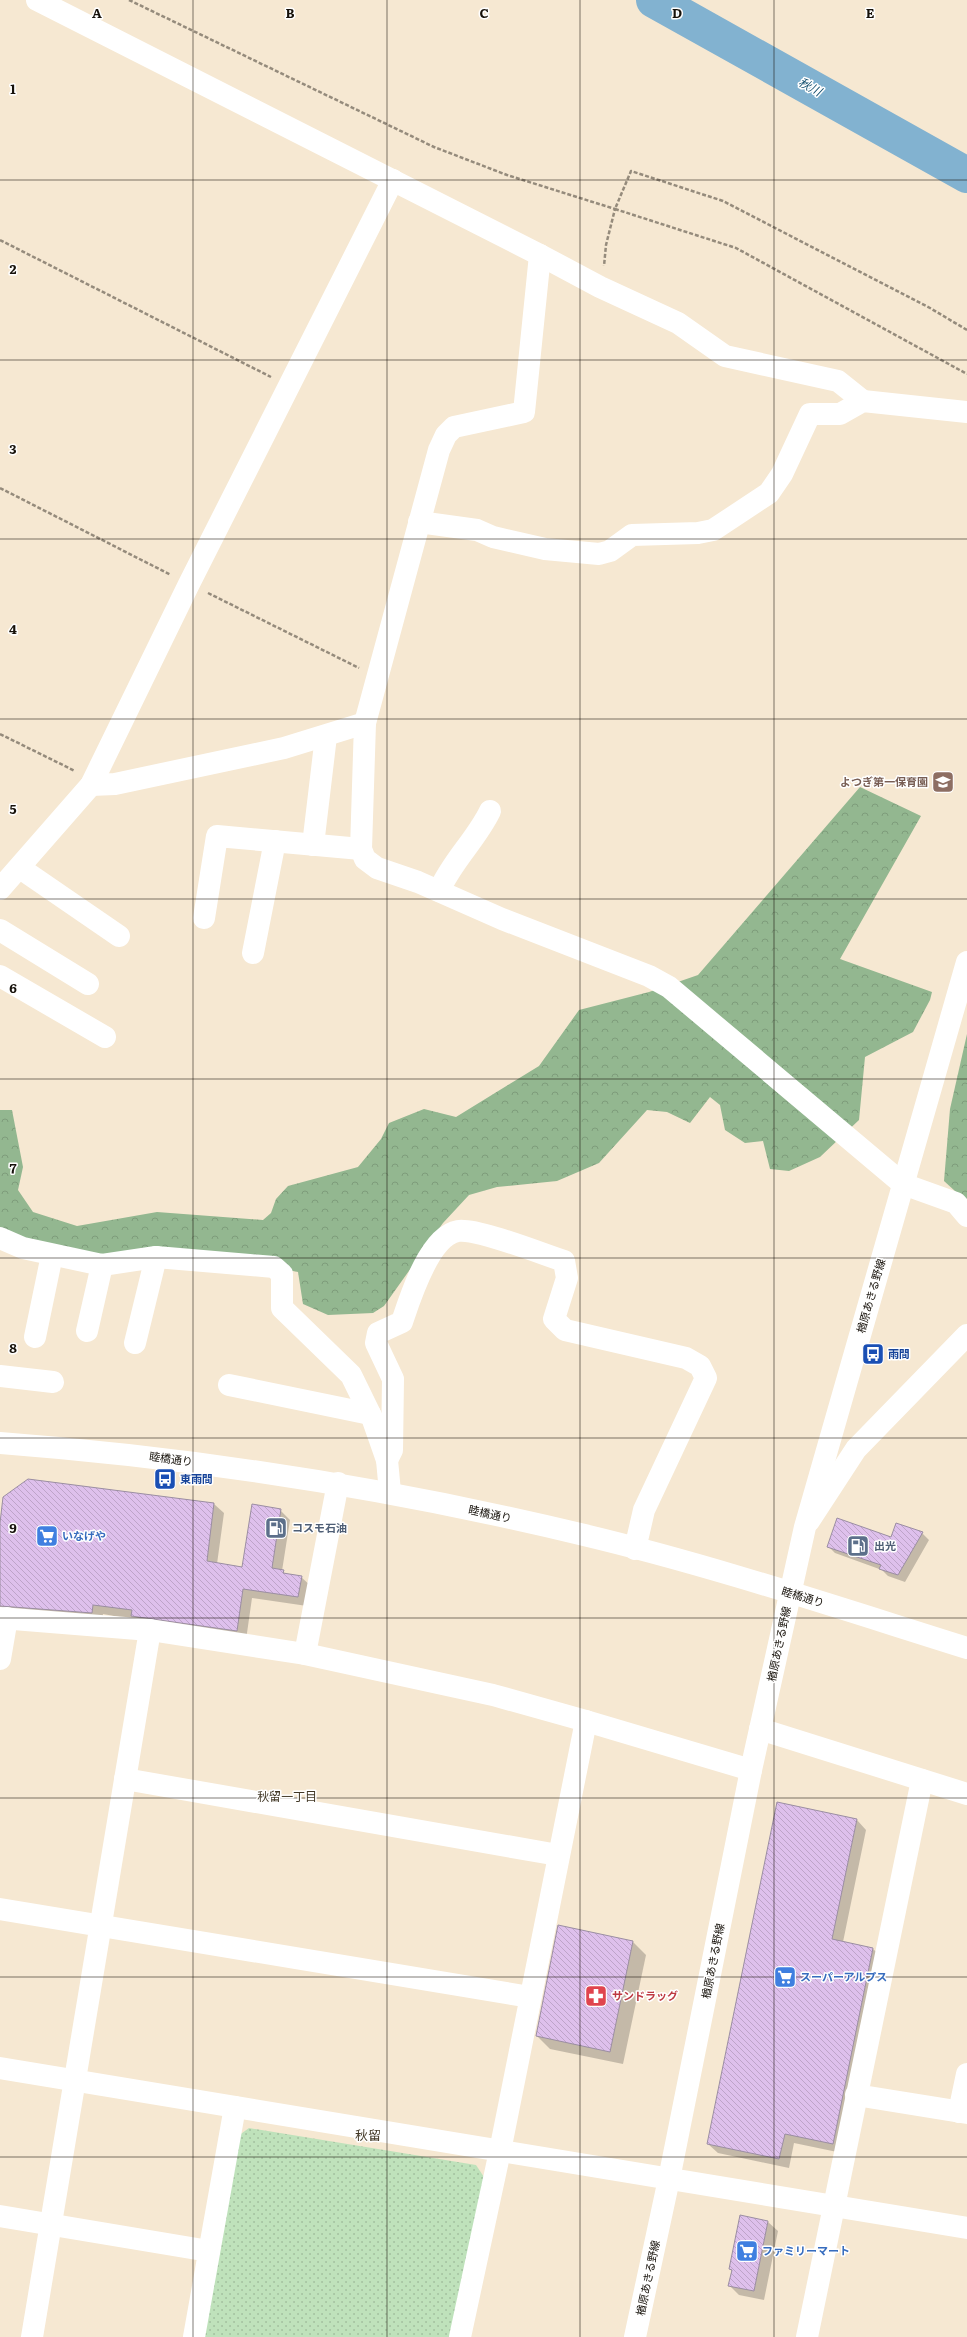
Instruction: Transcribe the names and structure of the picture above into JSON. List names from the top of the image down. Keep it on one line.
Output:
{"streets":{"street":["楢原あきる野線","睦橋通り"]},"crossings":[["楢原あきる野線","睦橋通り"]],"districts":["秋留一丁目","秋留"],"water":["秋川"],"places":{"school or university":["よつぎ第一保育園"],"bus stop":["雨間","東雨間"],"fuel station":["コスモ石油","出光"],"supermarket":["いなげや","スーパーアルプス","ファミリーマート"],"pharmacy":["サンドラッグ"]},"grid":{"columns":["A","B","C","D","E"],"rows":["1","2","3","4","5","6","7","8","9"]}}
